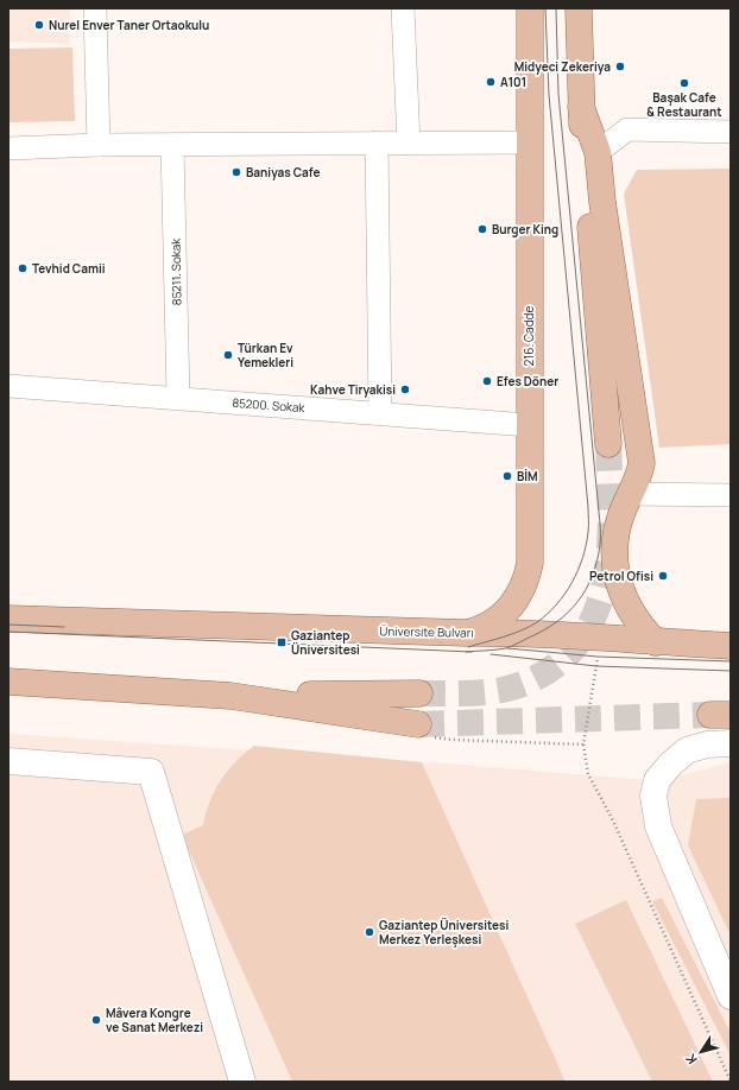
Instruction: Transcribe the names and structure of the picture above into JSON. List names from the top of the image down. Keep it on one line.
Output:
{"streets":{"main road":["216. Cadde","Üniversite Bulvarı"],"street":["85211. Sokak","85200. Sokak"]},"crossings":[["85211. Sokak","85200. Sokak"],["216. Cadde","85200. Sokak"],["216. Cadde","Üniversite Bulvarı"]],"places":{"other":["Nurel Enver Taner Ortaokulu","Midyeci Zekeriya","A101","Başak Cafe & Restaurant","Baniyas Cafe","Burger King","Tevhid Camii","Türkan Ev Yemekleri","Efes Döner","Kahve Tiryakisi","BİM","Petrol Ofisi","Gaziantep Üniversitesi Merkez Yerleşkesi","Mâvera Kongre ve Sanat Merkezi"],"transit":["Gaziantep Üniversitesi"]},"north":"bottom left"}
